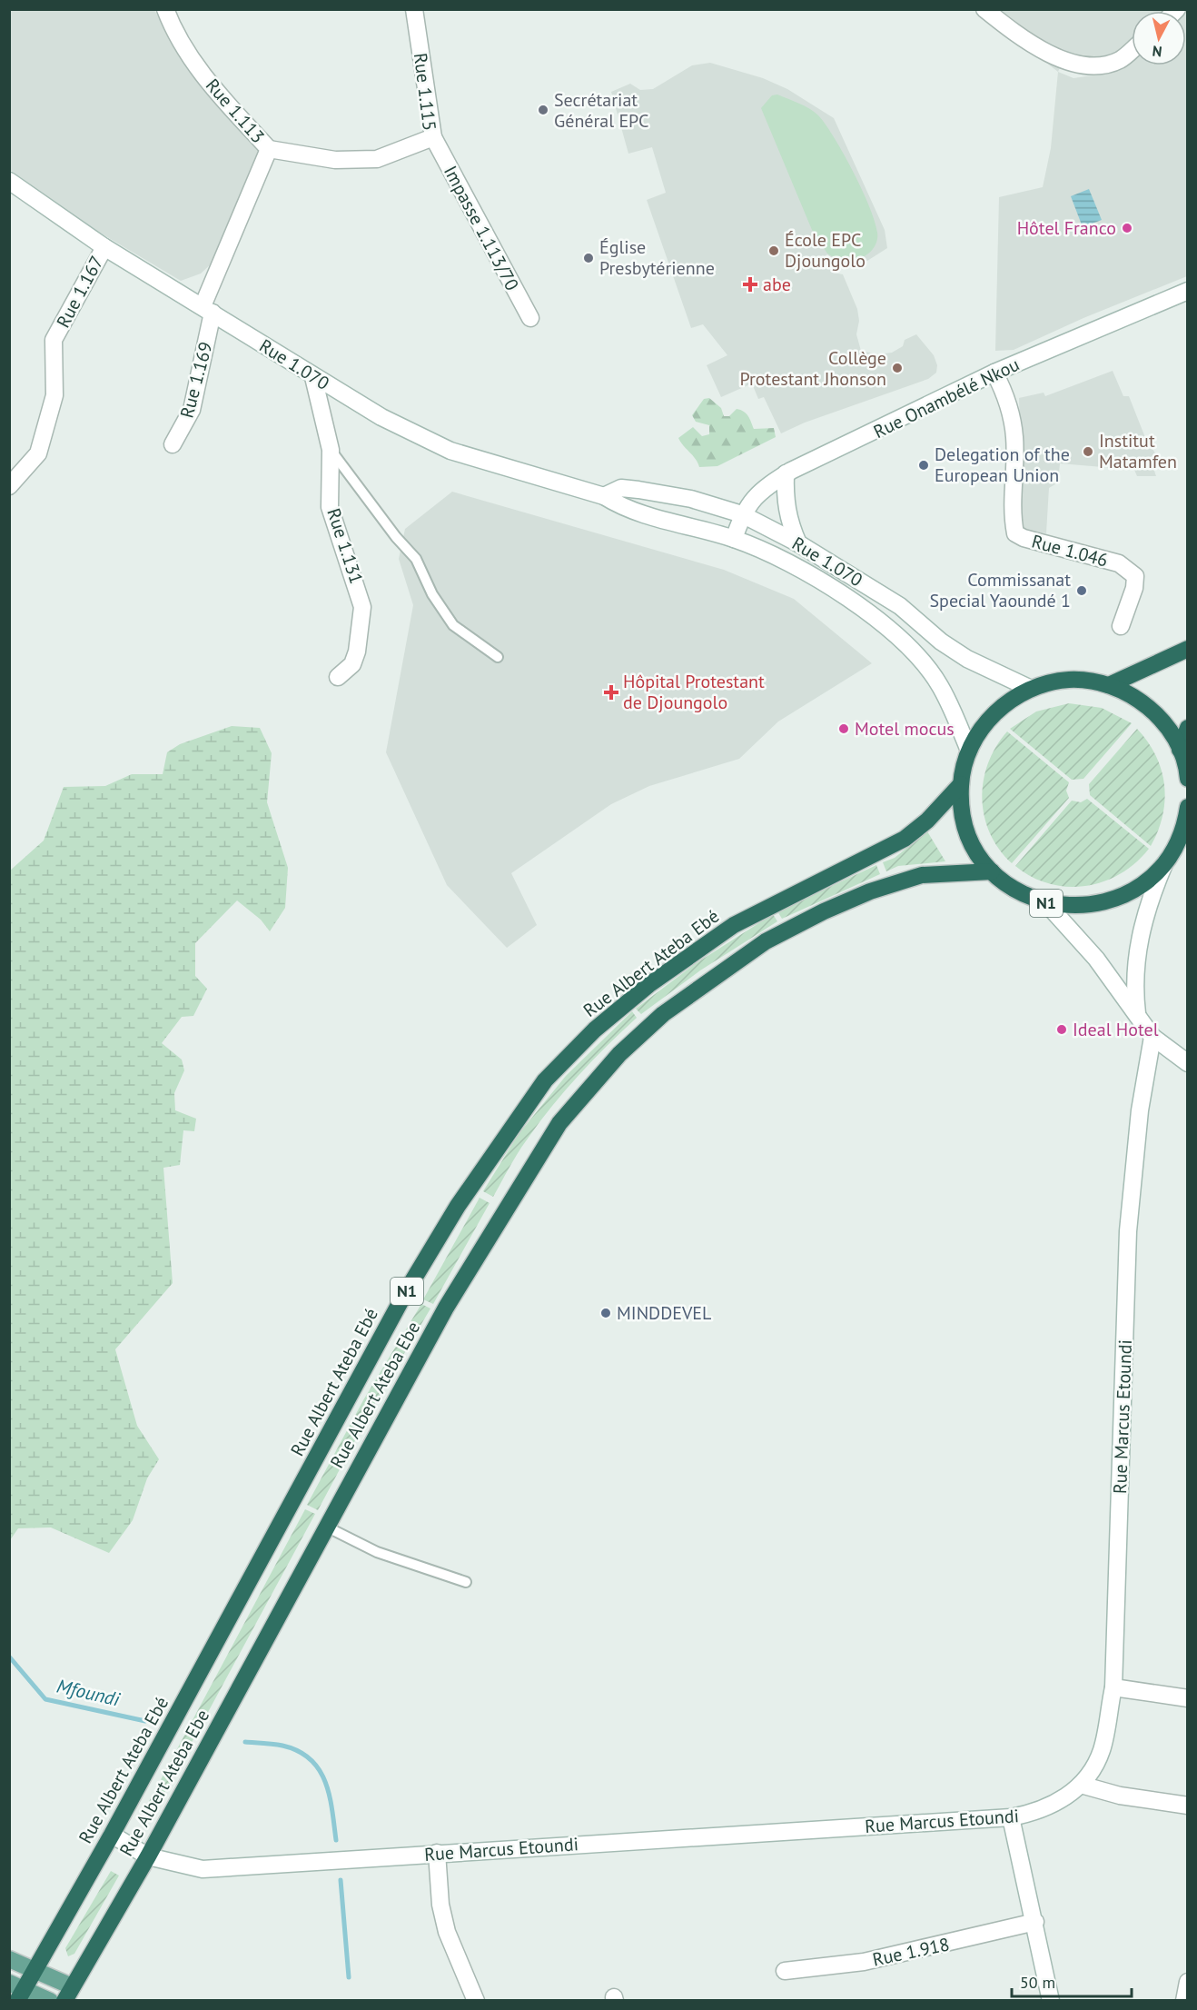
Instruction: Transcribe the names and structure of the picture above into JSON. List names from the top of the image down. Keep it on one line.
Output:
{"streets":{"highway":["N1","Rue Albert Ateba Ebé","Rue Albert Ateba Ebe"],"street":["Rue 1.115","Rue 1.113","Impasse 1.113/70","Rue 1.167","Rue 1.070","Rue 1.169","Rue Onambélé Nkou","Rue 1.131","Rue 1.046","Rue Marcus Etoundi","Rue 1.918"]},"crossings":[["Rue 1.115","Rue 1.113"],["Rue 1.115","Impasse 1.113/70"],["Rue 1.113","Rue 1.070"],["Rue 1.113","Rue 1.169"],["Rue 1.167","Rue 1.070"],["Rue 1.070","Rue 1.169"],["Rue 1.070","Rue Onambélé Nkou"],["Rue 1.070","Rue 1.131"],["Rue 1.070","N1"],["Rue Onambélé Nkou","Rue 1.046"],["N1","Rue Albert Ateba Ebé"],["N1","Rue Albert Ateba Ebe"],["Rue Albert Ateba Ebé","Rue Marcus Etoundi"],["Rue Albert Ateba Ebe","Rue Marcus Etoundi"]],"water":["Mfoundi"],"places":{"other":["Secrétariat Général EPC","Hôtel Franco","École EPC Djoungolo","Église Presbytérienne","Collège Protestant Jhonson","Institut Matamfen","Delegation of the European Union","Commissanat Special Yaoundé 1","Motel mocus","Ideal Hotel","MINDDEVEL"],"health":["abe","Hôpital Protestant de Djoungolo"]},"scale_bar":"50 m","north":"bottom"}
